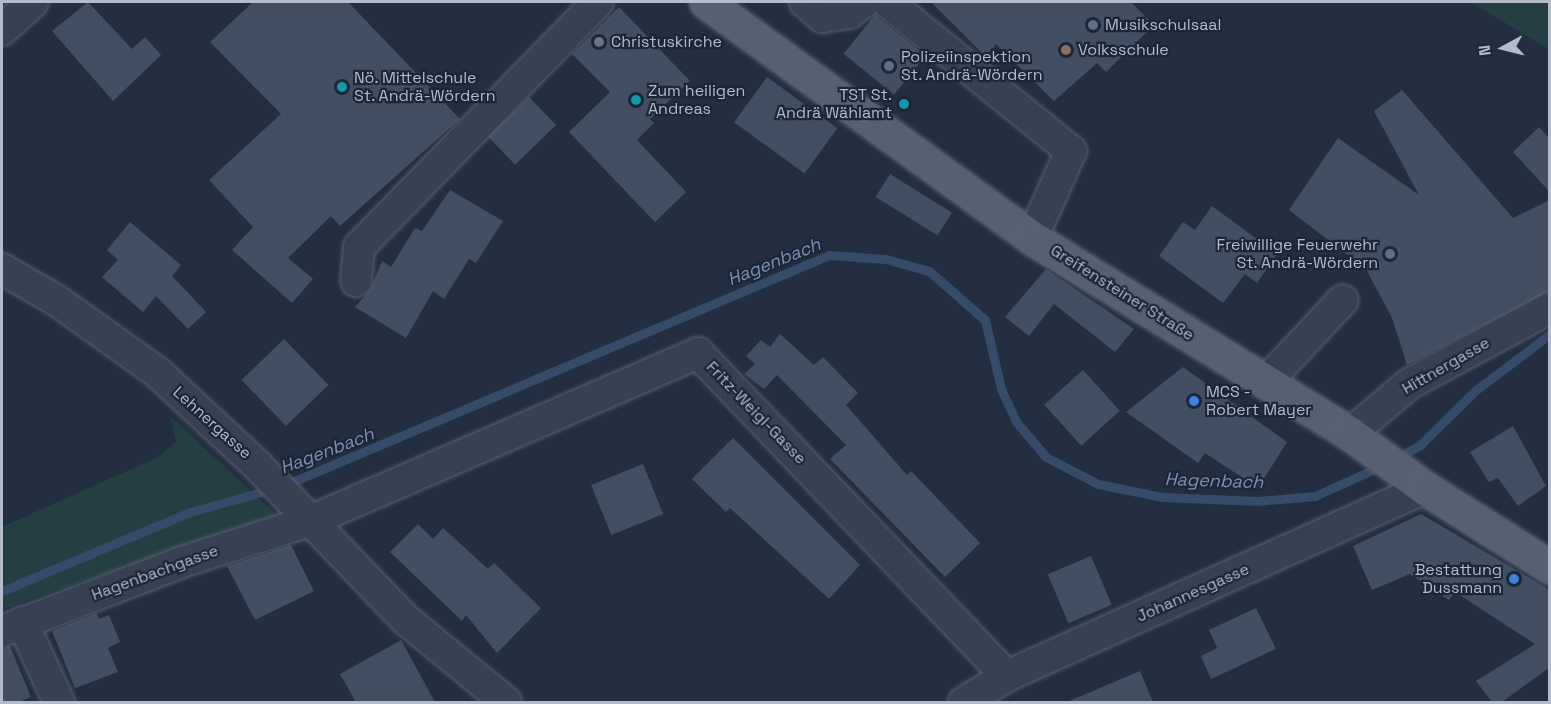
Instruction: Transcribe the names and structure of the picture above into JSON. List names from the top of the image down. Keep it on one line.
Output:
{"streets":{"main road":["Greifensteiner Straße"],"street":["Hittnergasse","Fritz-Weigl-Gasse","Lehnergasse","Hagenbachgasse","Johannesgasse"]},"crossings":[["Greifensteiner Straße","Hittnergasse"],["Greifensteiner Straße","Johannesgasse"],["Fritz-Weigl-Gasse","Lehnergasse"],["Fritz-Weigl-Gasse","Hagenbachgasse"],["Fritz-Weigl-Gasse","Johannesgasse"],["Lehnergasse","Hagenbachgasse"]],"water":["Hagenbach"],"places":["Musikschulsaal","Christuskirche","Volksschule","Polizeiinspektion St. Andrä-Wördern","Nö. Mittelschule St. Andrä-Wördern","Zum heiligen Andreas","TST St. Andrä Wählamt","Freiwillige Feuerwehr St. Andrä-Wördern","MCS - Robert Mayer","Bestattung Dussmann"],"north":"left"}
